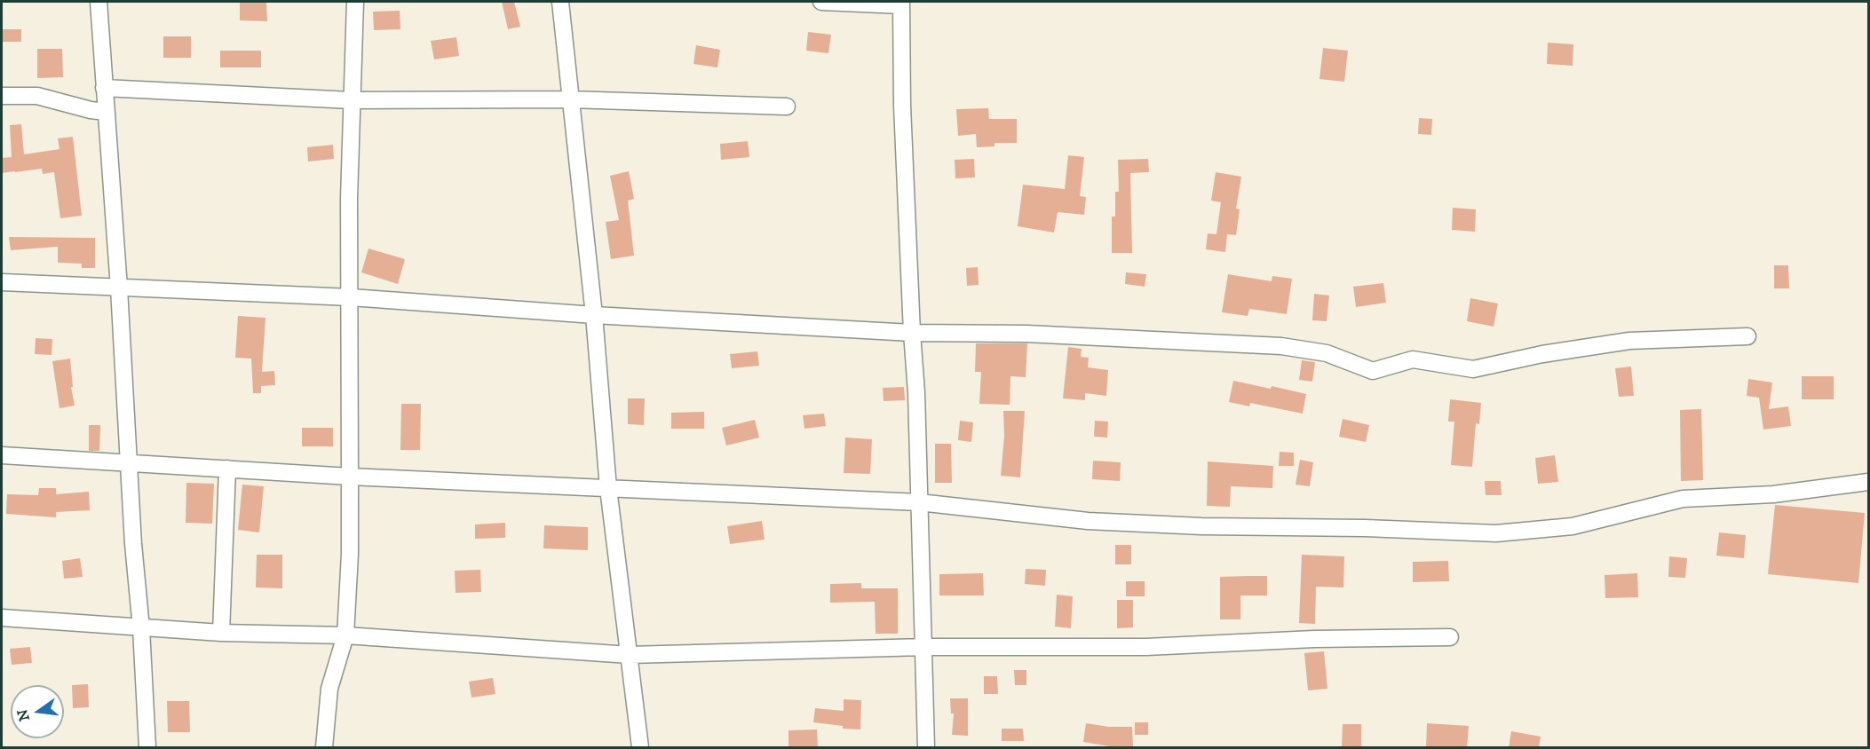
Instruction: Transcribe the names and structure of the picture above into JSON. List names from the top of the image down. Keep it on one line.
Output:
{"north":"left"}
